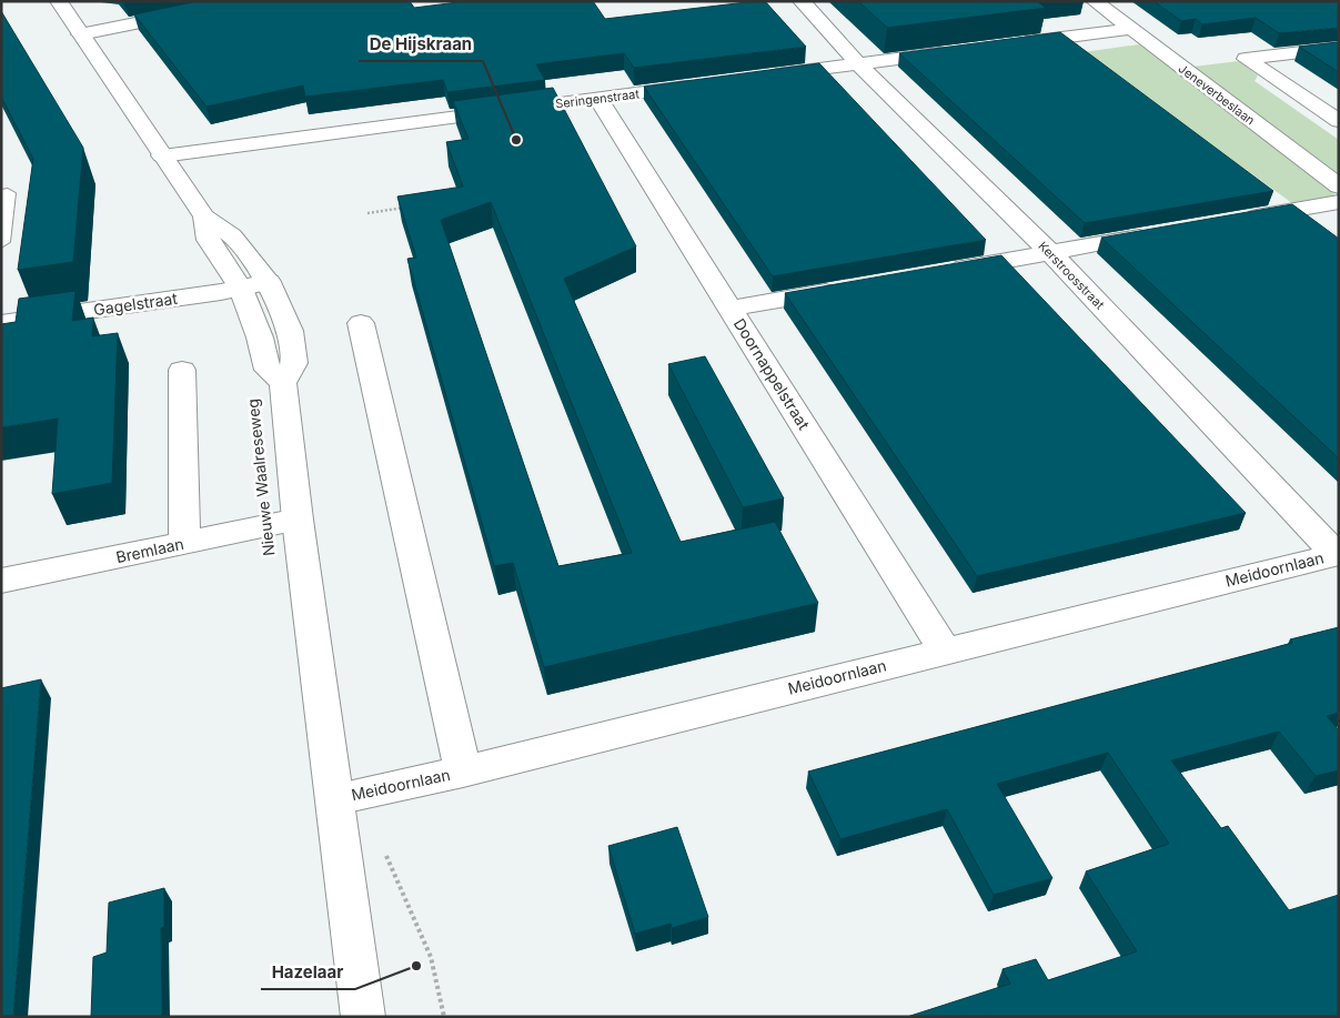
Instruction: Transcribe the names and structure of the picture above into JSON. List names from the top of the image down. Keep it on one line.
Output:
{"streets":{"street":["Jeneverbeslaan","Seringenstraat","Kerstroosstraat","Gagelstraat","Doornappelstraat","Nieuwe Waalreseweg","Bremlaan","Meidoornlaan"]},"crossings":[["Seringenstraat","Doornappelstraat"],["Seringenstraat","Nieuwe Waalreseweg"],["Kerstroosstraat","Meidoornlaan"],["Gagelstraat","Nieuwe Waalreseweg"],["Doornappelstraat","Meidoornlaan"],["Nieuwe Waalreseweg","Bremlaan"],["Nieuwe Waalreseweg","Meidoornlaan"]],"places":["De Hijskraan","Hazelaar"]}
